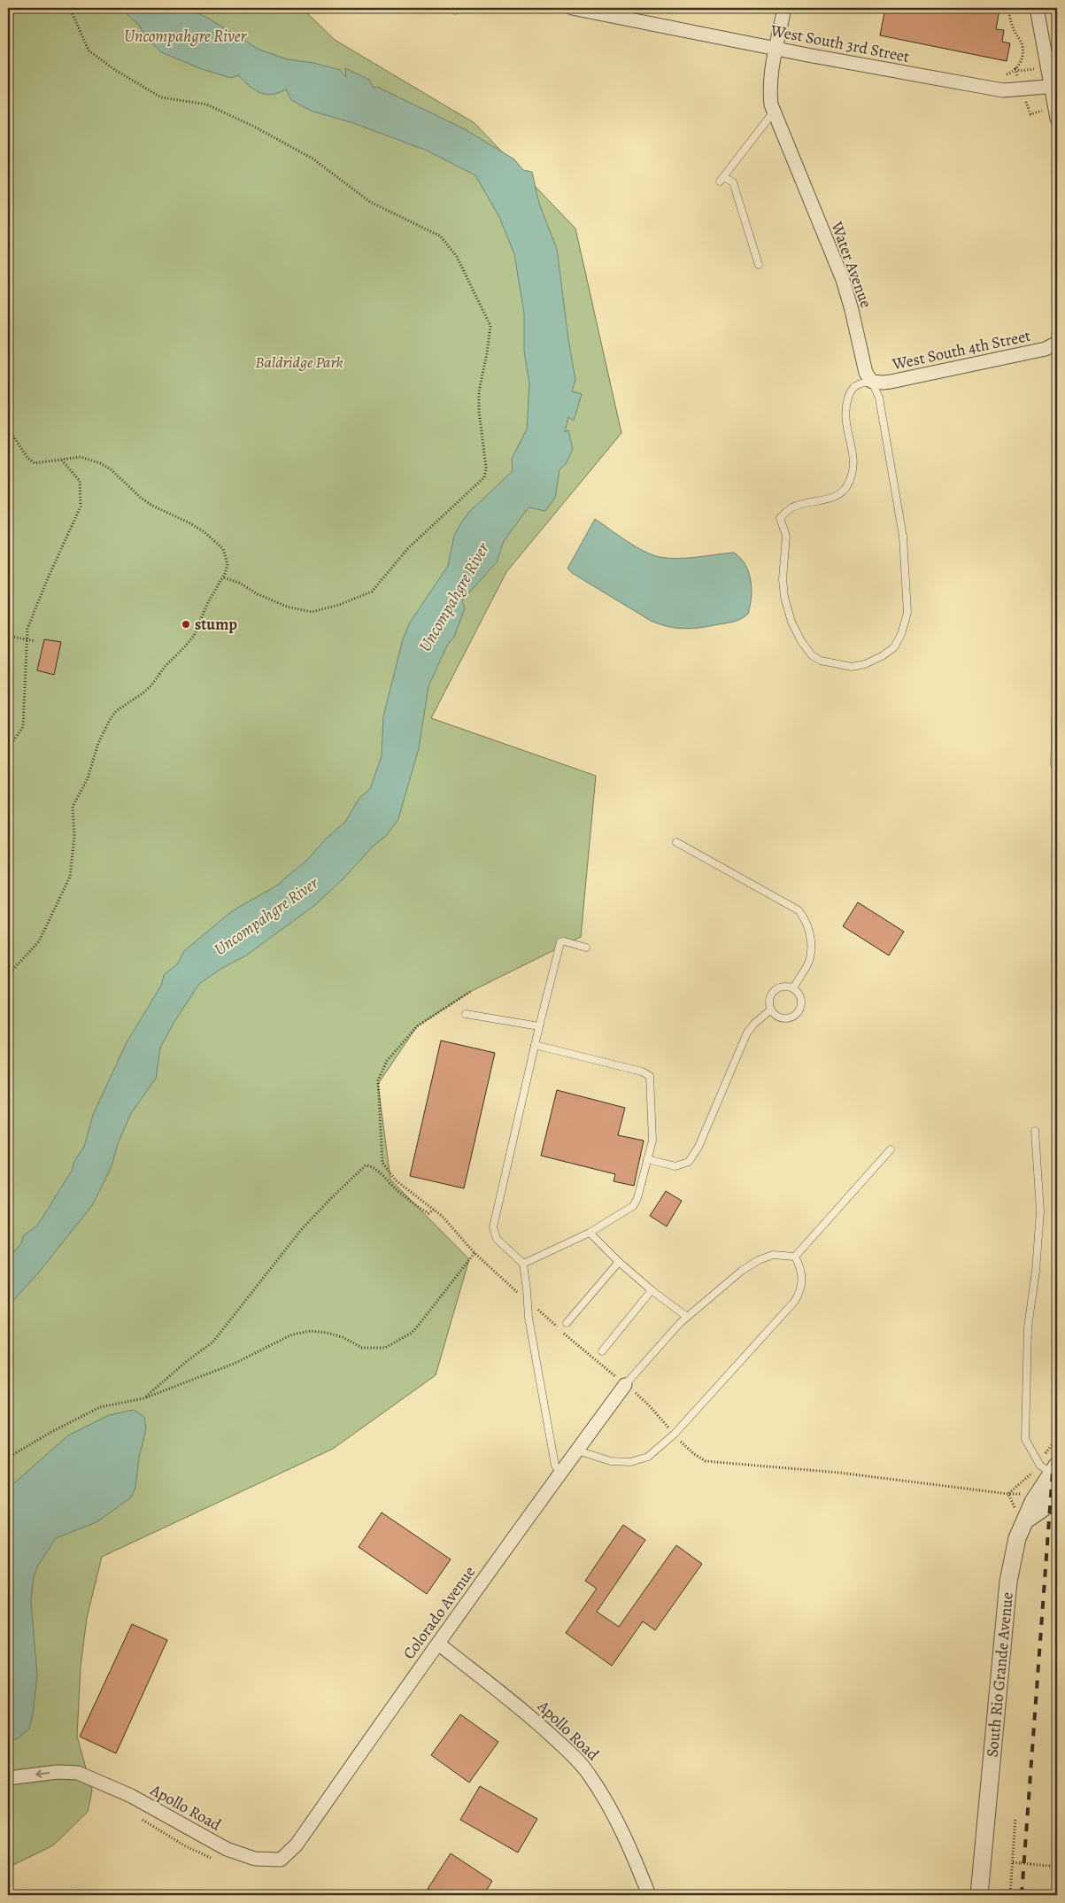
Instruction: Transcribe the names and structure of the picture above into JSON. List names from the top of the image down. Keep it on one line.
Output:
{"streets":{"street":["West South 3rd Street","Water Avenue","West South 4th Street","Colorado Avenue","South Rio Grande Avenue","Apollo Road"]},"crossings":[["West South 3rd Street","Water Avenue"],["Water Avenue","West South 4th Street"],["Colorado Avenue","Apollo Road"]],"one_way":["Apollo Road"],"water":["Uncompahgre River"],"parks":["Baldridge Park"],"places":["stump"]}
